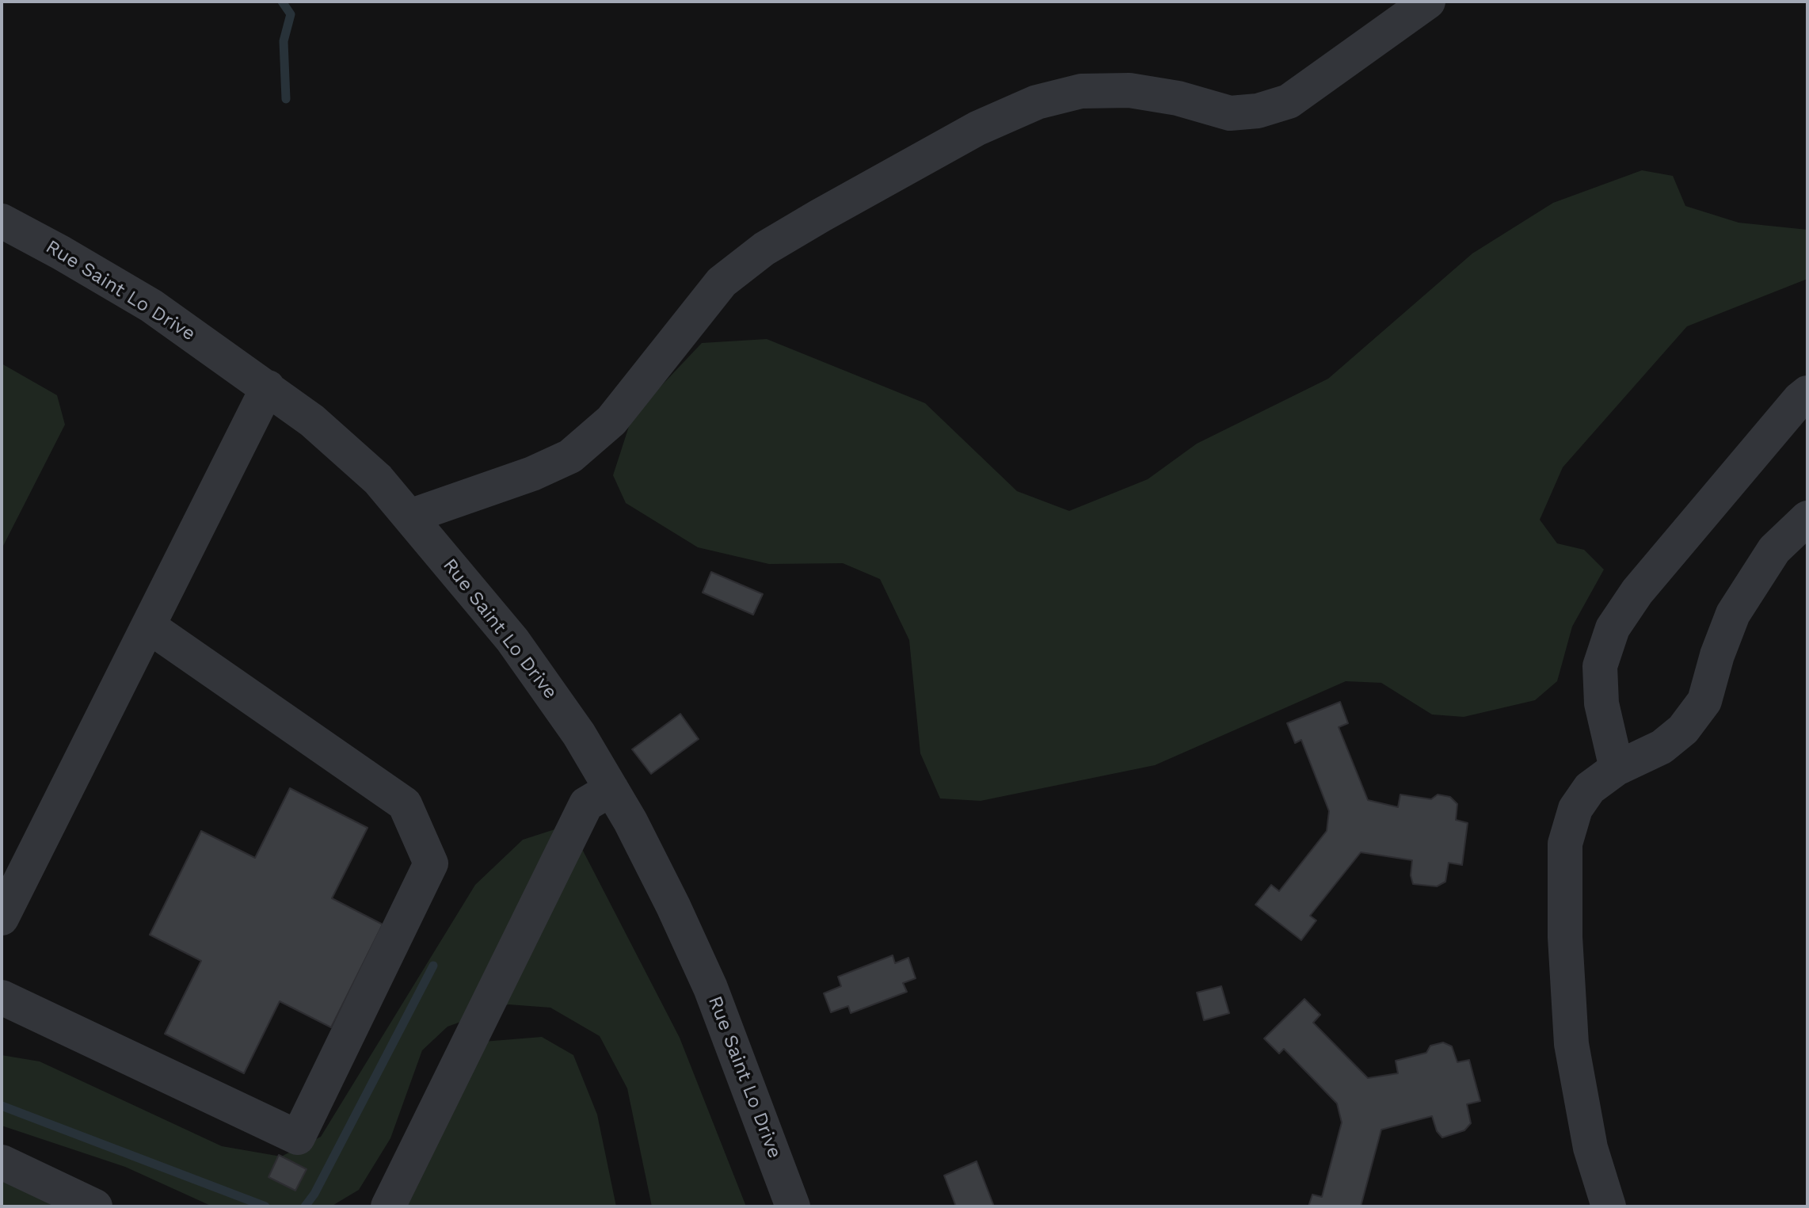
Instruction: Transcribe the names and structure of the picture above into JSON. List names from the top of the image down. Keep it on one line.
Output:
{"streets":{"street":["Rue Saint Lo Drive"]}}
